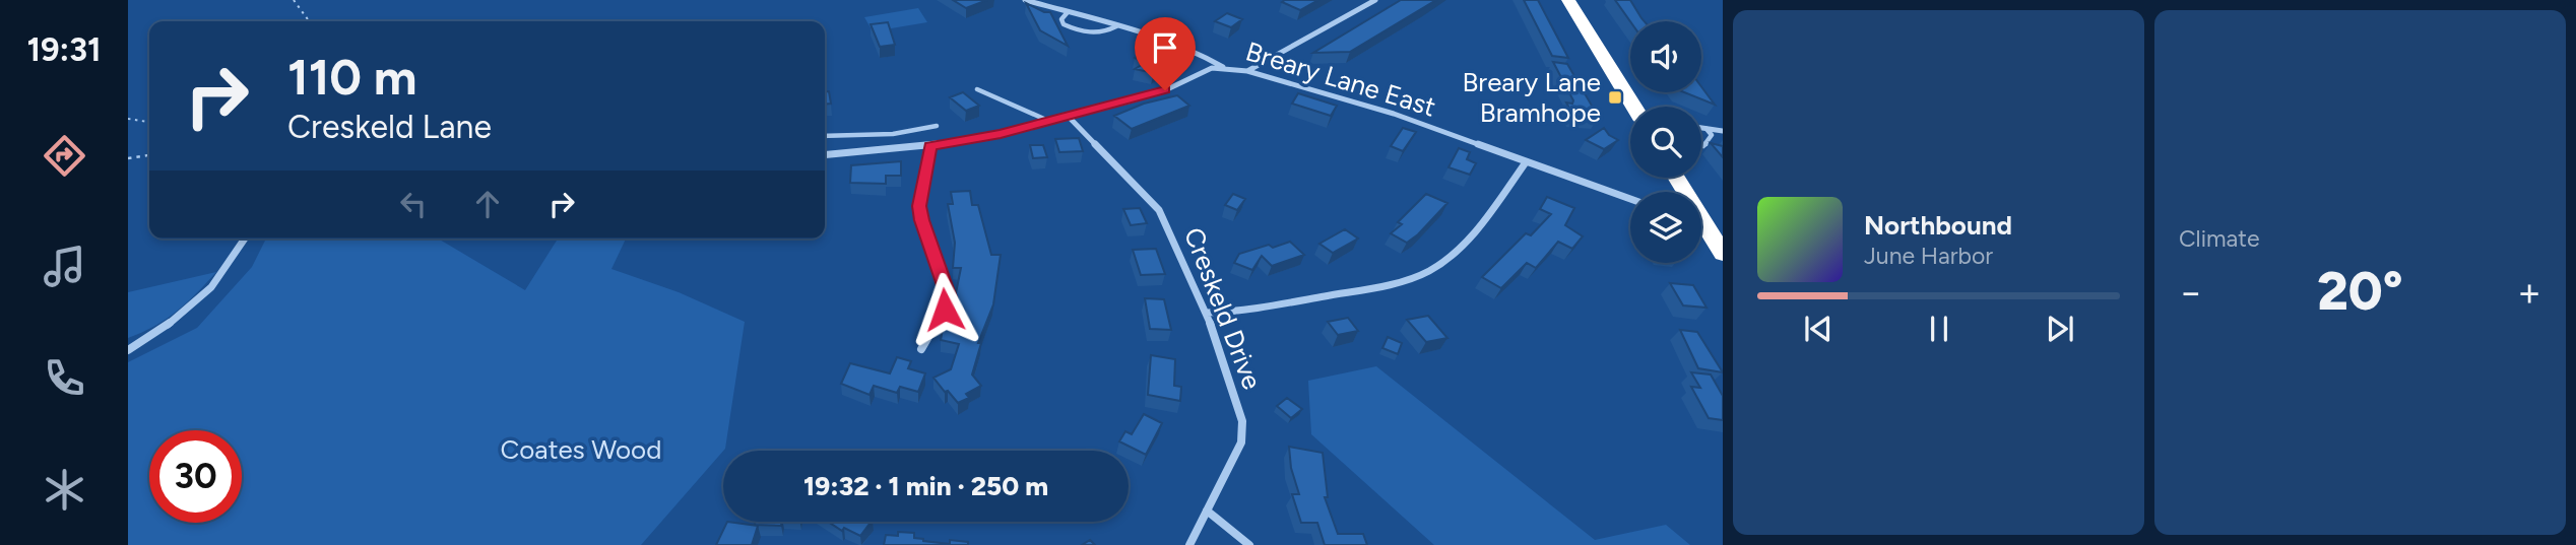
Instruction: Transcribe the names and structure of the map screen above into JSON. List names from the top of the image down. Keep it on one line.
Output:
{"streets":{"street":["Breary Lane East","Creskeld Drive"]},"parks":["Coates Wood"],"places":{"transit":["Breary Lane Bramhope"]},"page":{"tabs":"19:31","tile":"Climate","turn":["110 m","Creskeld Lane"],"song":["Northbound","June Harbor"],"heat":["−","20°","+"],"limit":"30","trip":"19:32 · 1 min · 250 m"}}
